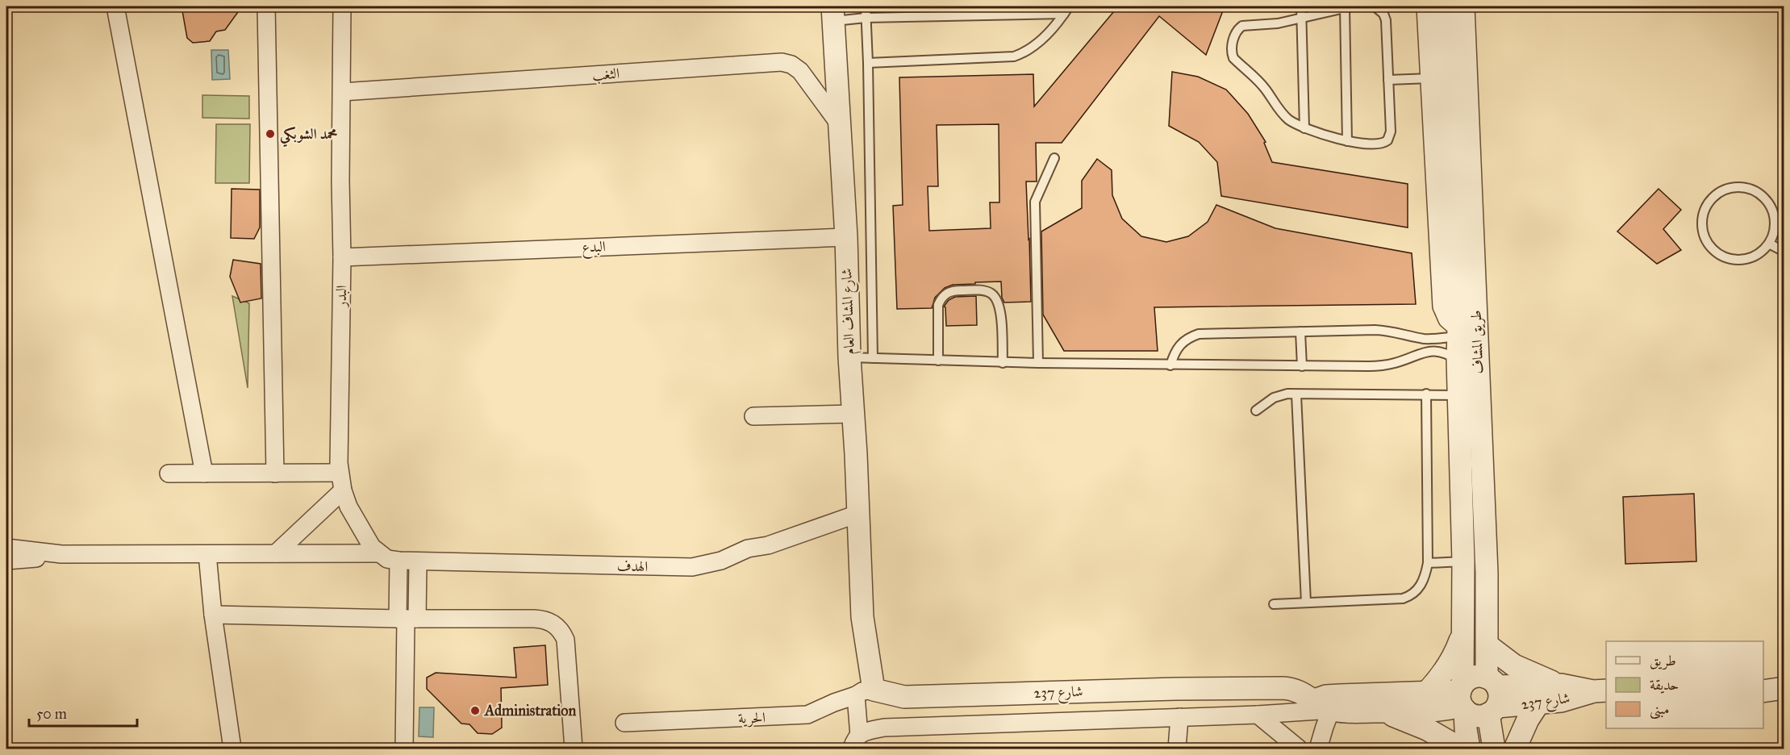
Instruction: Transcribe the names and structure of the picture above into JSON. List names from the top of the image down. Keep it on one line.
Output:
{"streets":{"street":["الثغب","البدع","البدر","شارع المشاف العام","طريق المشاف","الهدف","شارع 237","الحرية"]},"crossings":[["الثغب","البدر"],["الثغب","شارع المشاف العام"],["البدع","البدر"],["البدع","شارع المشاف العام"],["شارع المشاف العام","الهدف"],["شارع المشاف العام","شارع 237"],["شارع المشاف العام","الحرية"],["طريق المشاف","شارع 237"],["شارع 237","الحرية"]],"places":["محمد الشوبكي","Administration"],"legend":["طريق","حديقة","مبنى"],"scale_bar":"50 m"}
